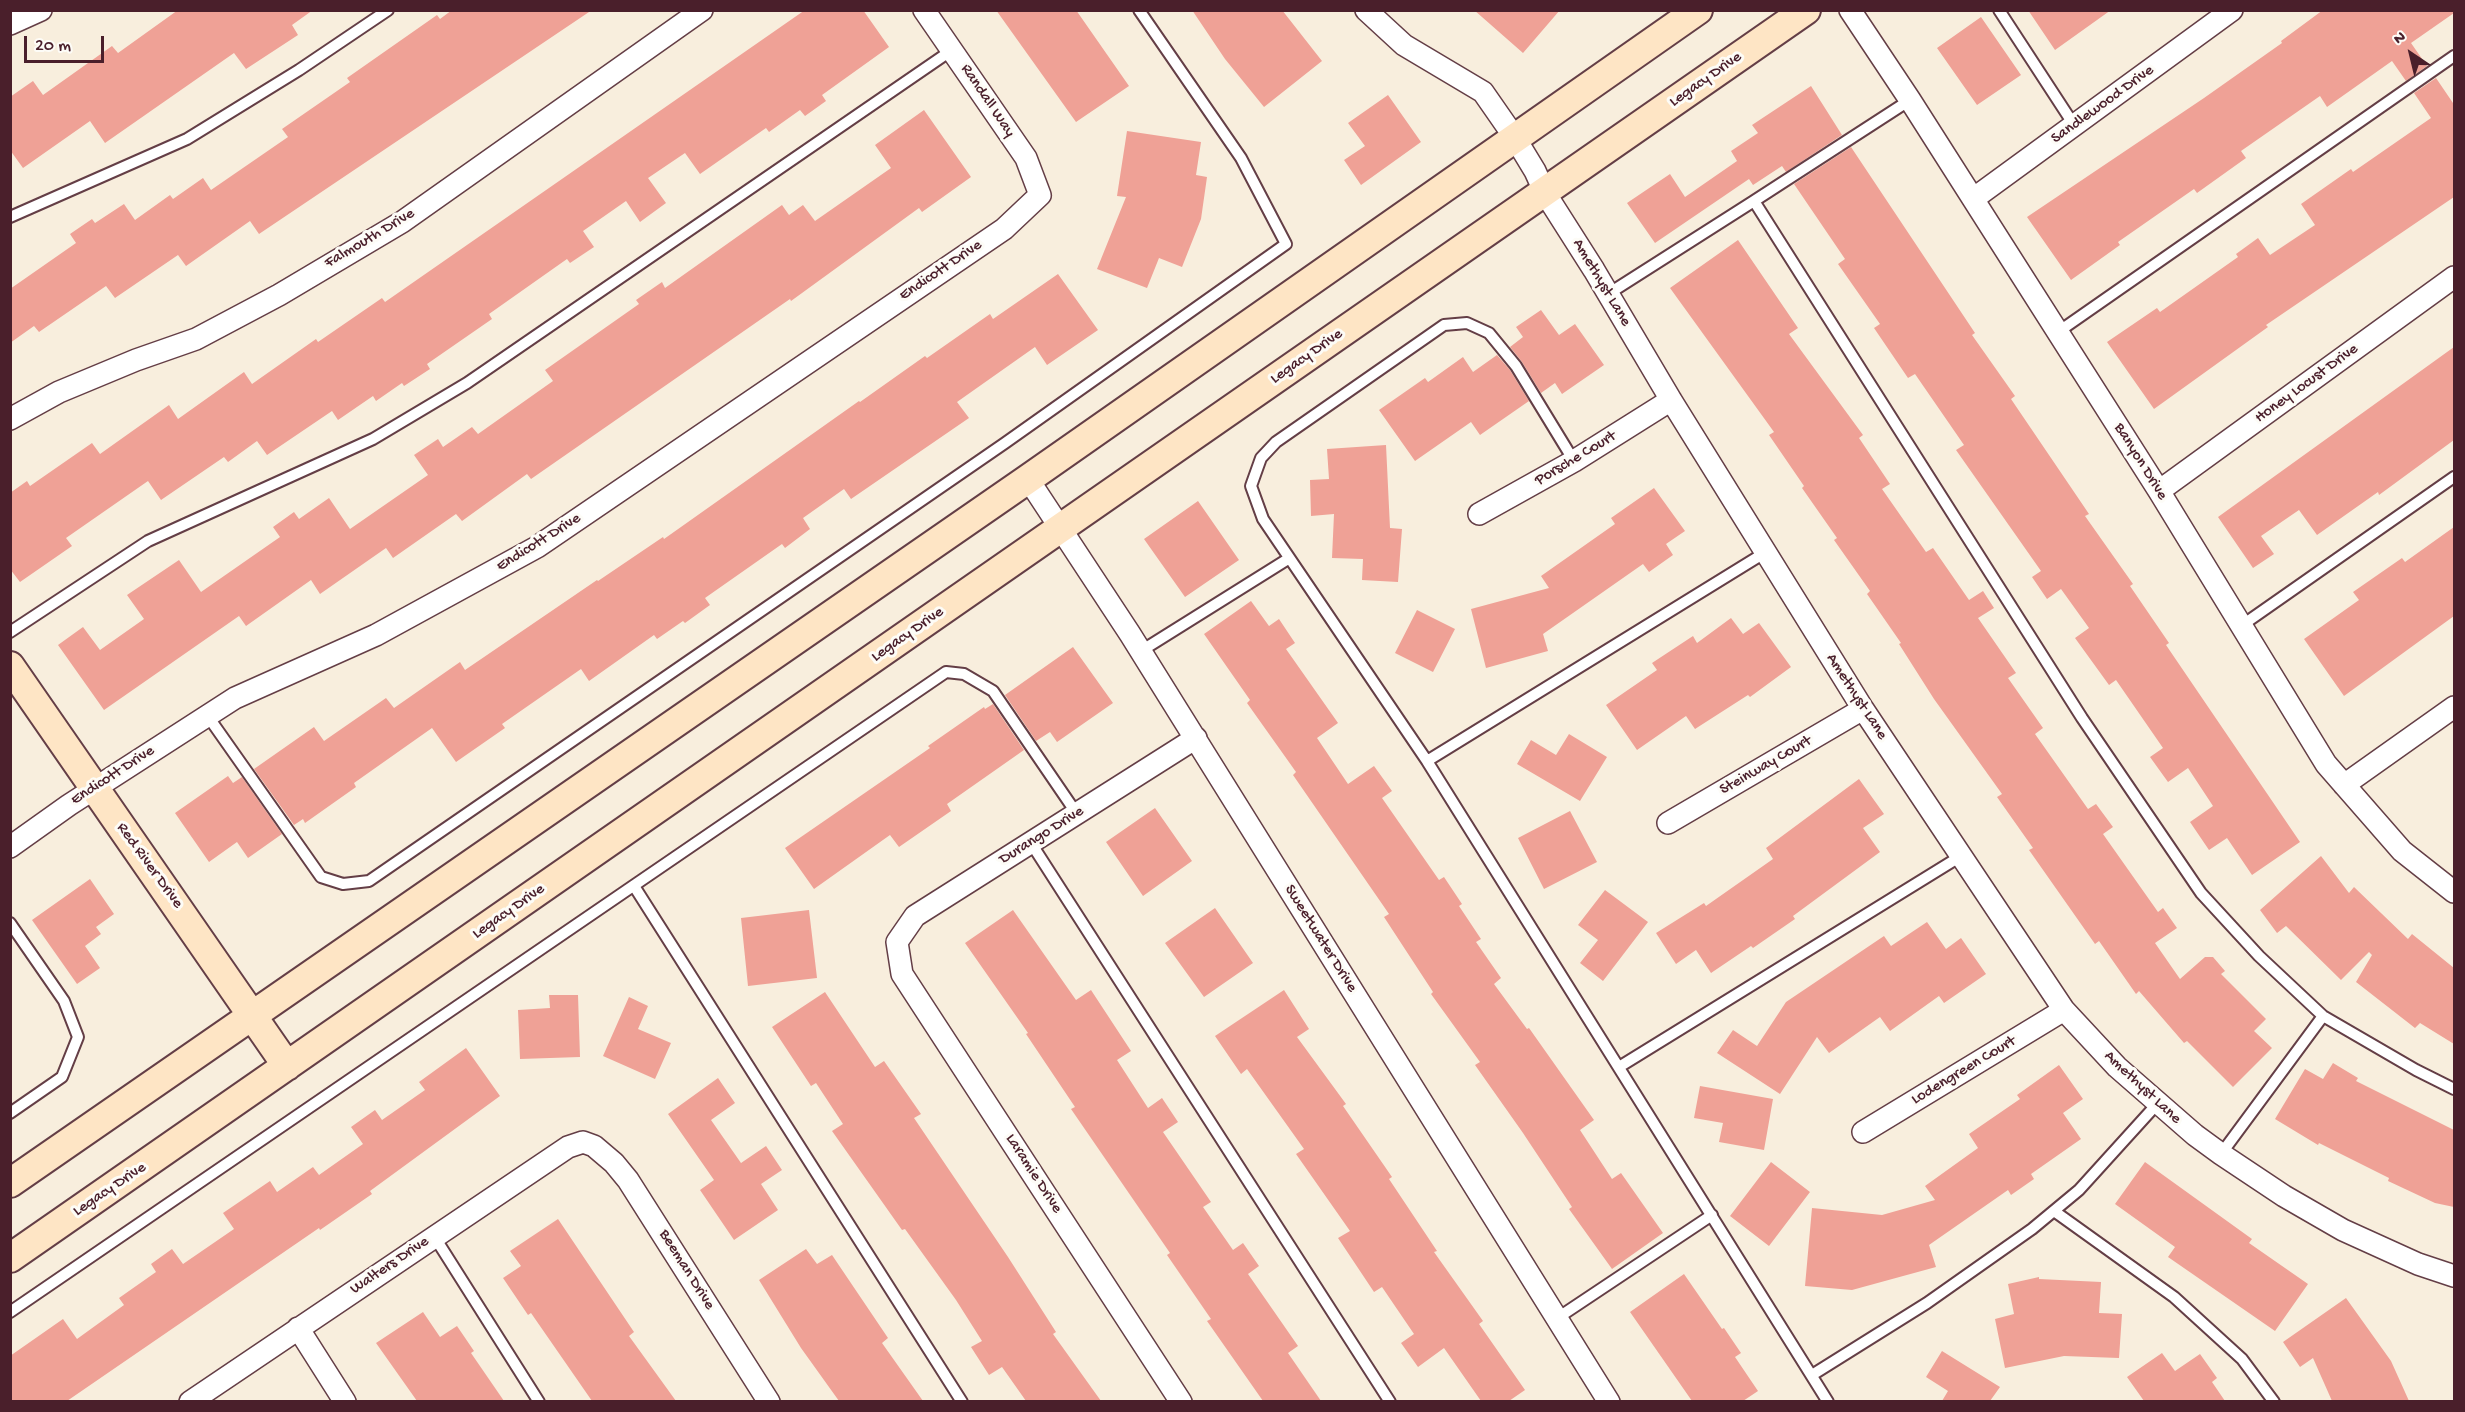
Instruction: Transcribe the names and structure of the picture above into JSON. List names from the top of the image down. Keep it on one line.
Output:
{"streets":{"main road":["Legacy Drive","Red River Drive"],"street":["Randall Way","Sandlewood Drive","Falmouth Drive","Endicott Drive","Amethyst Lane","Honey Locust Drive","Porsche Court","Banyon Drive","Steinway Court","Durango Drive","Sweetwater Drive","Lodengreen Court","Laramie Drive","Walters Drive","Beeman Drive"]},"crossings":[["Legacy Drive","Amethyst Lane"],["Legacy Drive","Red River Drive"],["Legacy Drive","Sweetwater Drive"],["Randall Way","Endicott Drive"],["Sandlewood Drive","Banyon Drive"],["Endicott Drive","Red River Drive"],["Amethyst Lane","Porsche Court"],["Amethyst Lane","Steinway Court"],["Amethyst Lane","Lodengreen Court"],["Honey Locust Drive","Banyon Drive"],["Durango Drive","Sweetwater Drive"],["Durango Drive","Laramie Drive"],["Walters Drive","Beeman Drive"]],"scale_bar":"20 m","north":"top left"}
